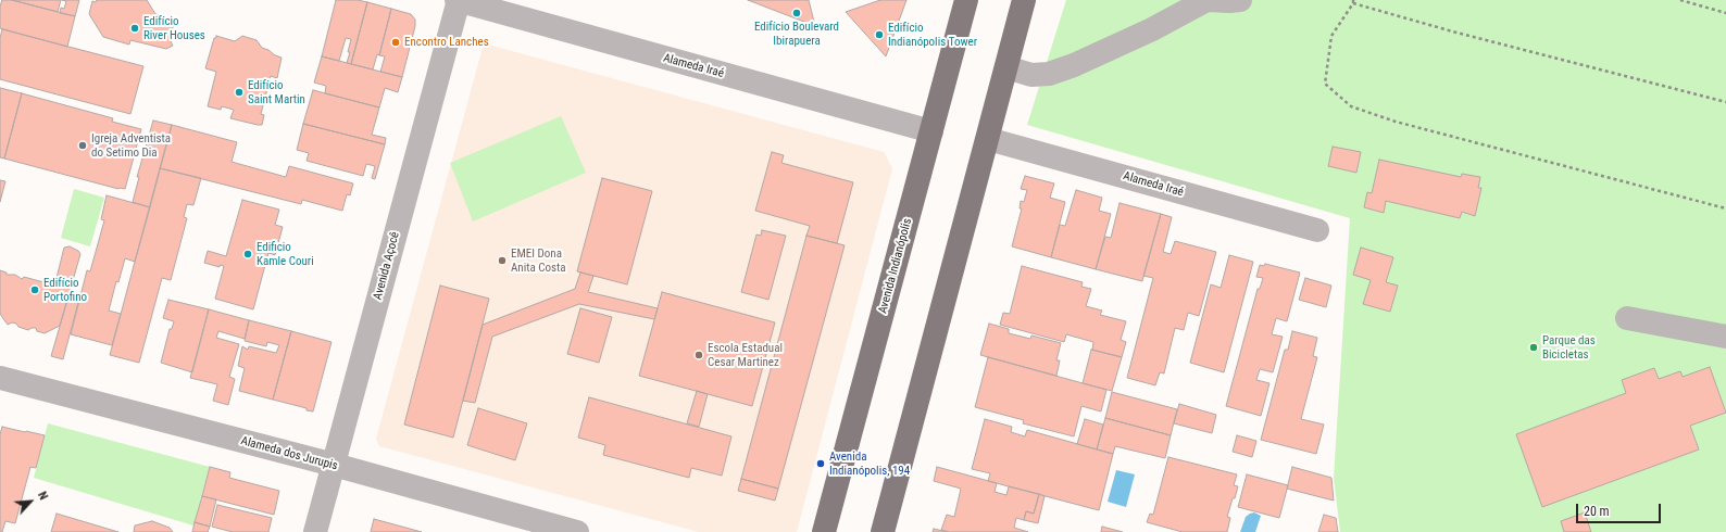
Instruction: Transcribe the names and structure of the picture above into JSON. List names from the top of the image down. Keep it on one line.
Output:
{"streets":{"main road":["Avenida Indianópolis"],"street":["Alameda Iraé","Avenida Açocê","Alameda dos Jurupis"]},"crossings":[["Alameda Iraé","Avenida Açocê"],["Alameda Iraé","Avenida Indianópolis"],["Avenida Açocê","Alameda dos Jurupis"]],"places":["Edifício Boulevard Ibirapuera","Edifício River Houses","Edifício Indianópolis Tower","Encontro Lanches","Edifício Saint Martin","Igreja Adventista do Setimo Dia","Edificio Kamle Couri","EMEI Dona Anita Costa","Edifício Portofino","Parque das Bicicletas","Escola Estadual Cesar Martinez","Avenida Indianópolis, 194"],"scale_bar":"20 m","north":"top right"}
